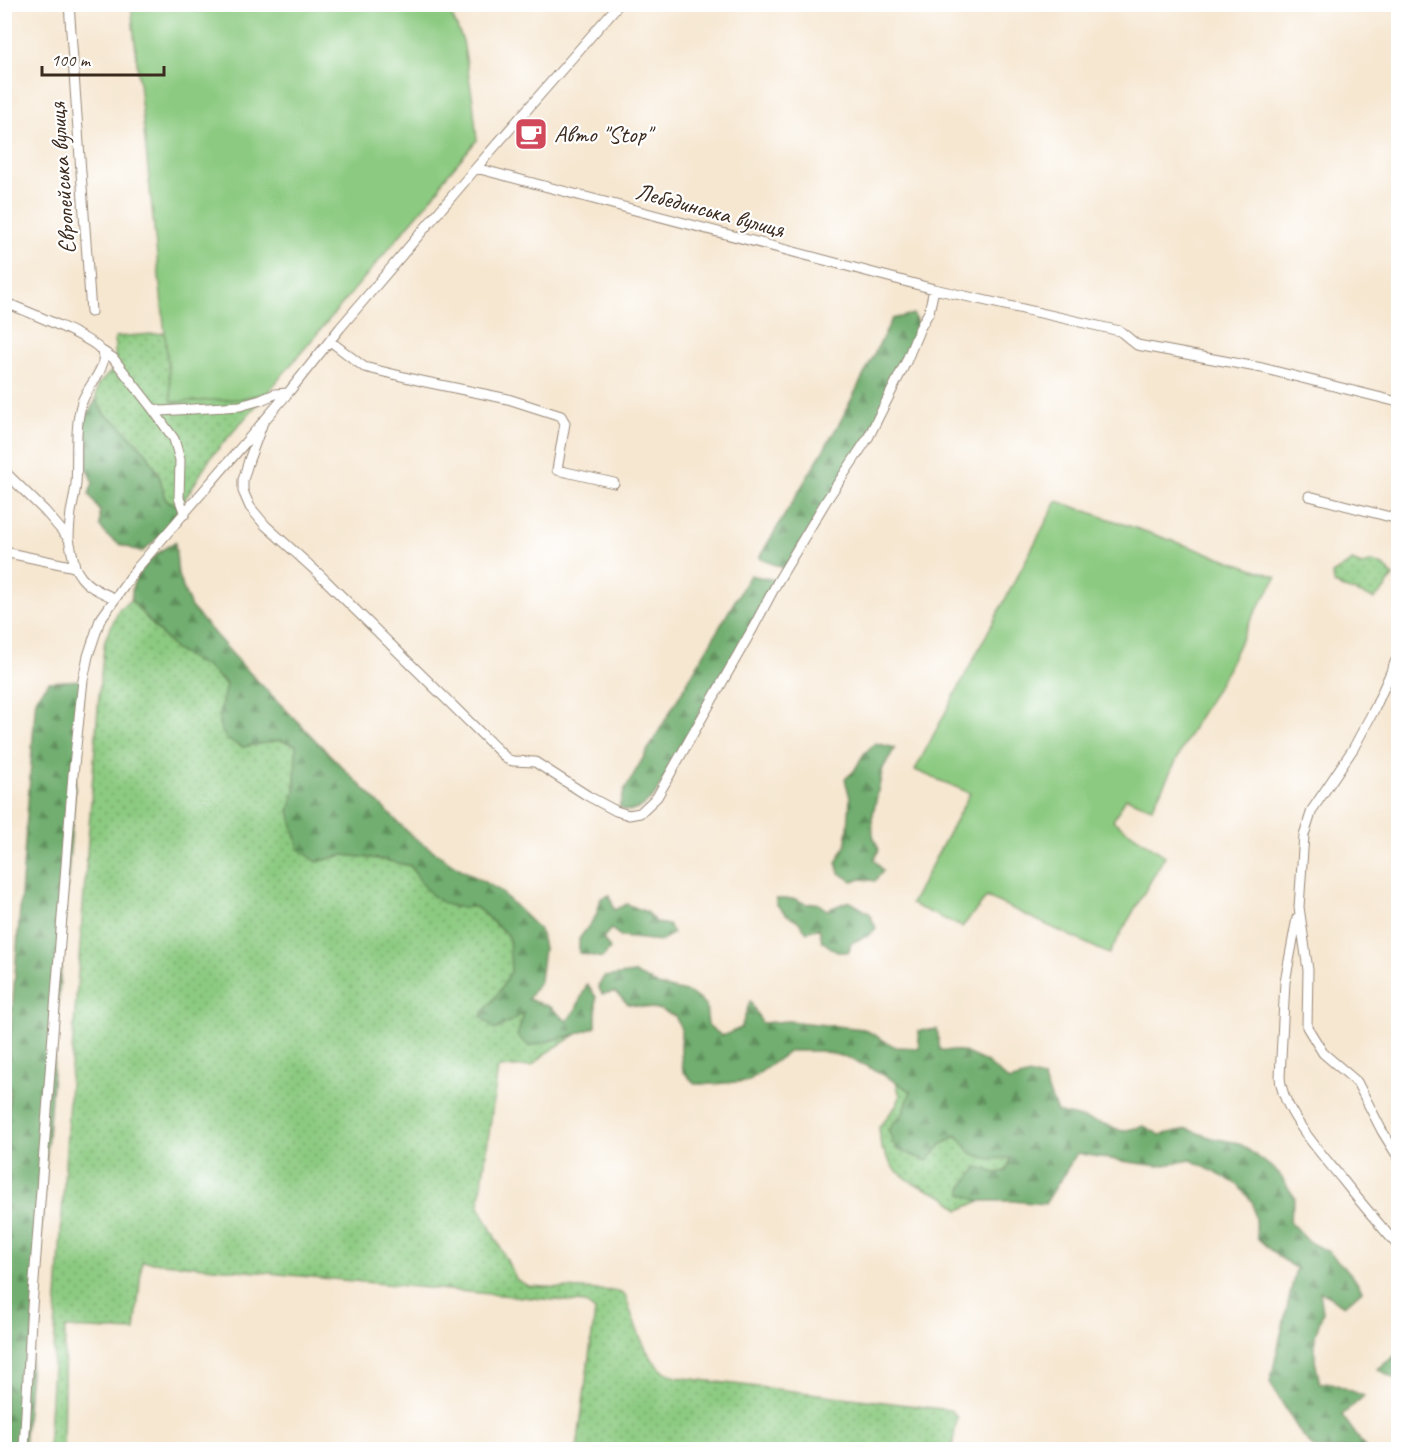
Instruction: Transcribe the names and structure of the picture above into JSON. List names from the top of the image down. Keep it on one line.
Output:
{"streets":{"street":["Європейська вулиця","Лебединська вулиця"]},"places":{"cafe":["Авто \"Stop\""]},"scale_bar":"100 m"}
